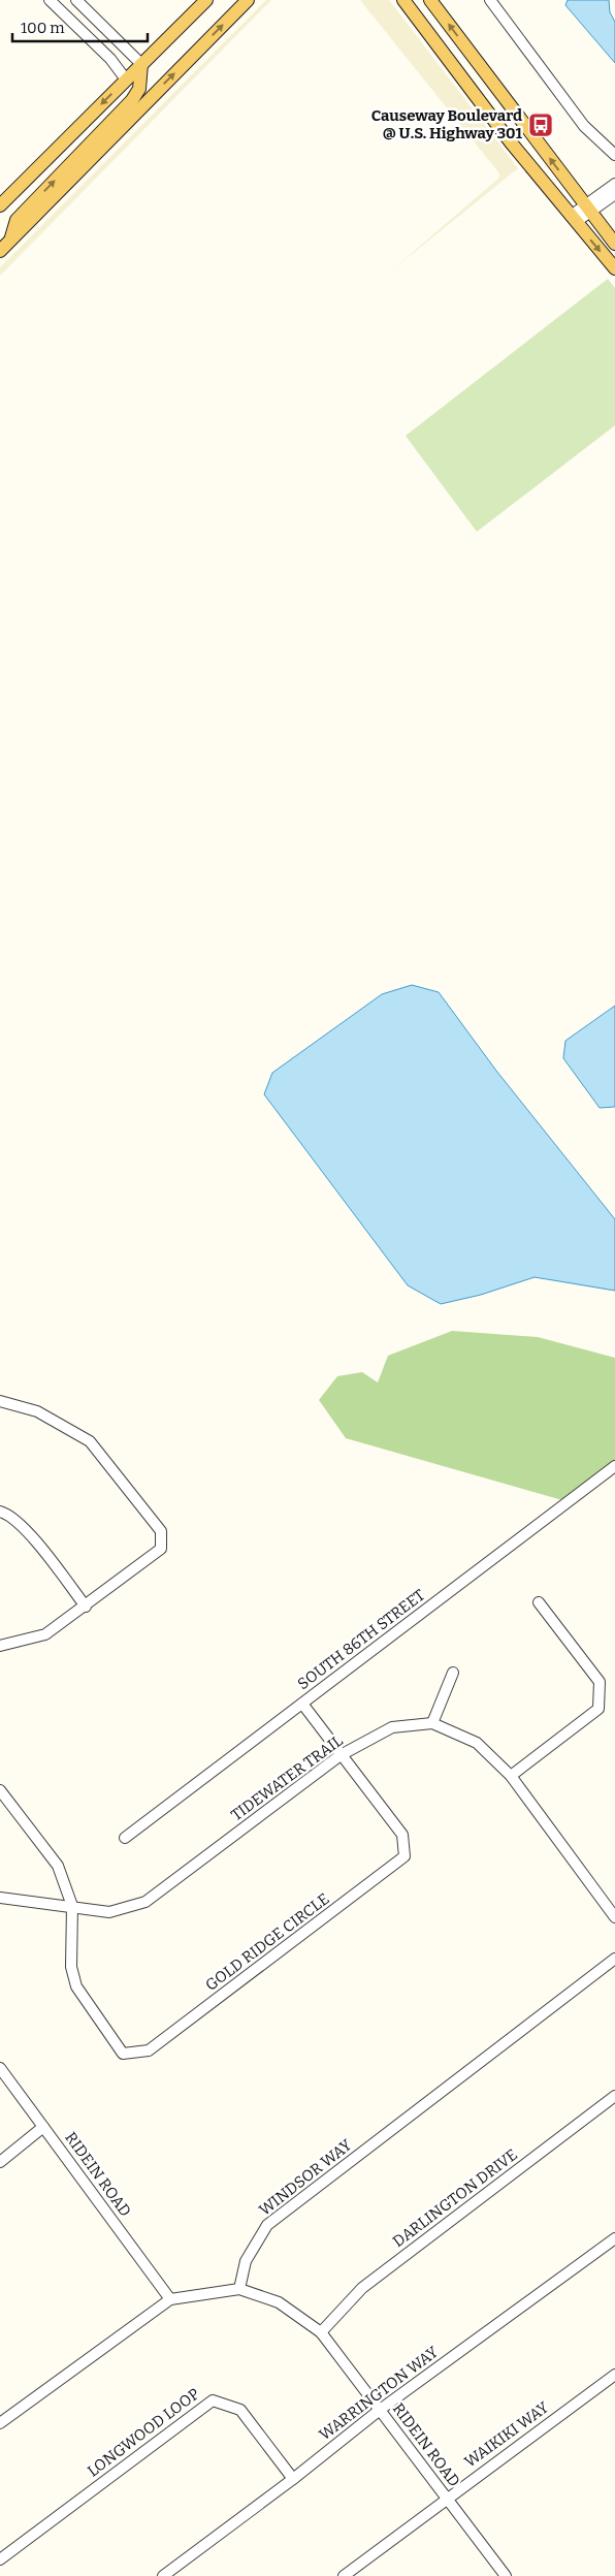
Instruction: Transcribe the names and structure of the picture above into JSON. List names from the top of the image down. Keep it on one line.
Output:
{"streets":{"street":["SOUTH 86TH STREET","TIDEWATER TRAIL","GOLD RIDGE CIRCLE","RIDEIN ROAD","WINDSOR WAY","DARLINGTON DRIVE","WARRINGTON WAY","LONGWOOD LOOP","WAIKIKI WAY"]},"crossings":[["SOUTH 86TH STREET","GOLD RIDGE CIRCLE"],["TIDEWATER TRAIL","GOLD RIDGE CIRCLE"],["RIDEIN ROAD","WINDSOR WAY"],["RIDEIN ROAD","DARLINGTON DRIVE"],["RIDEIN ROAD","WARRINGTON WAY"],["RIDEIN ROAD","WAIKIKI WAY"],["WARRINGTON WAY","LONGWOOD LOOP"]],"places":{"bus stop":["Causeway Boulevard @ U.S. Highway 301"]},"scale_bar":"100 m"}
